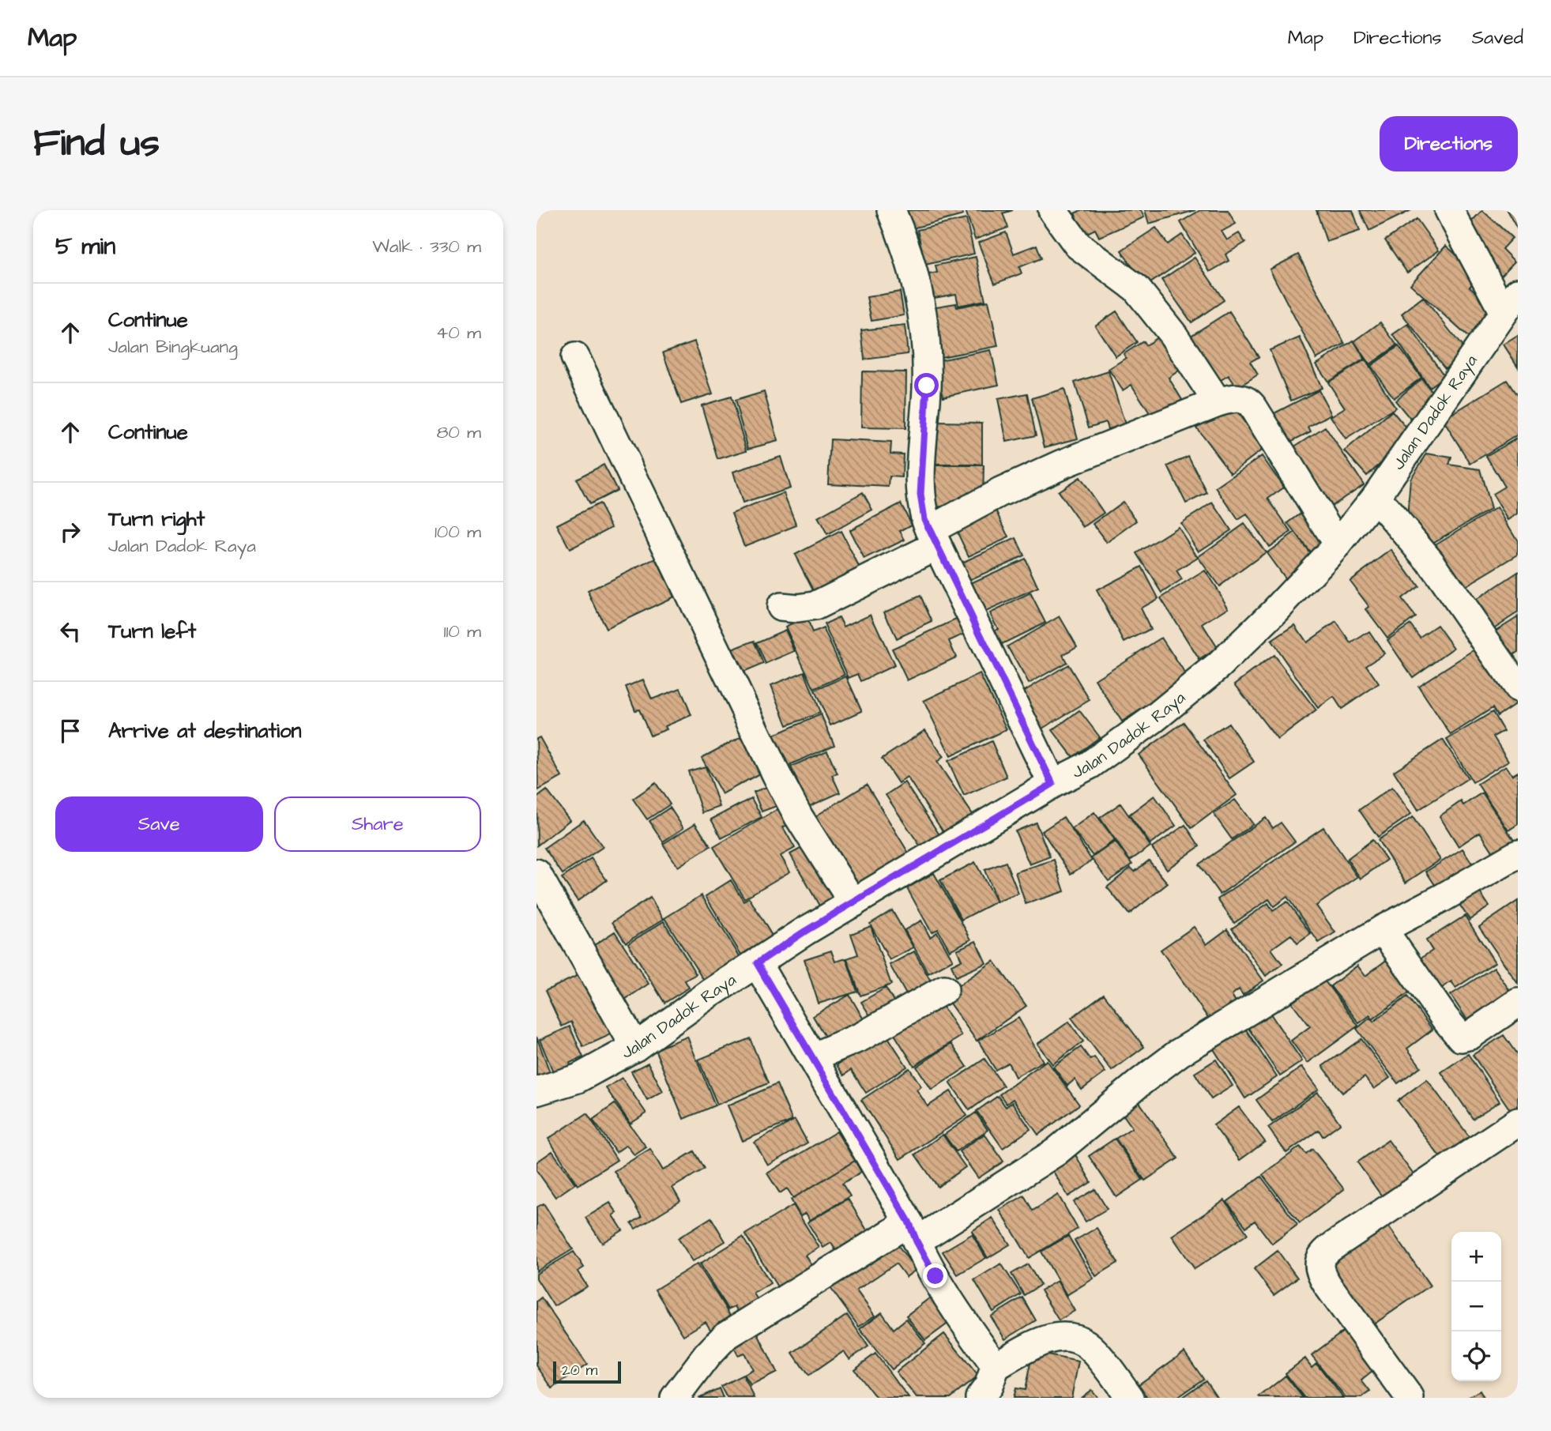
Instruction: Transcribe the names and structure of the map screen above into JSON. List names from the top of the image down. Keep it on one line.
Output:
{"streets":{"street":["Jalan Dadok Raya"]},"scale_bar":"20 m","page":{"header":"Map","nav":["Map","Directions","Saved"],"buttons":["Directions",["Save","Share"]],"title":"Find us","heading":["5 min","Walk · 330 m"],"list":[["Continue","Jalan Bingkuang","40 m"],["Continue","80 m"],["Turn right","Jalan Dadok Raya","100 m"],["Turn left","110 m"],"Arrive at destination"],"map_buttons":["+","−"],"scale":"20 m"}}
